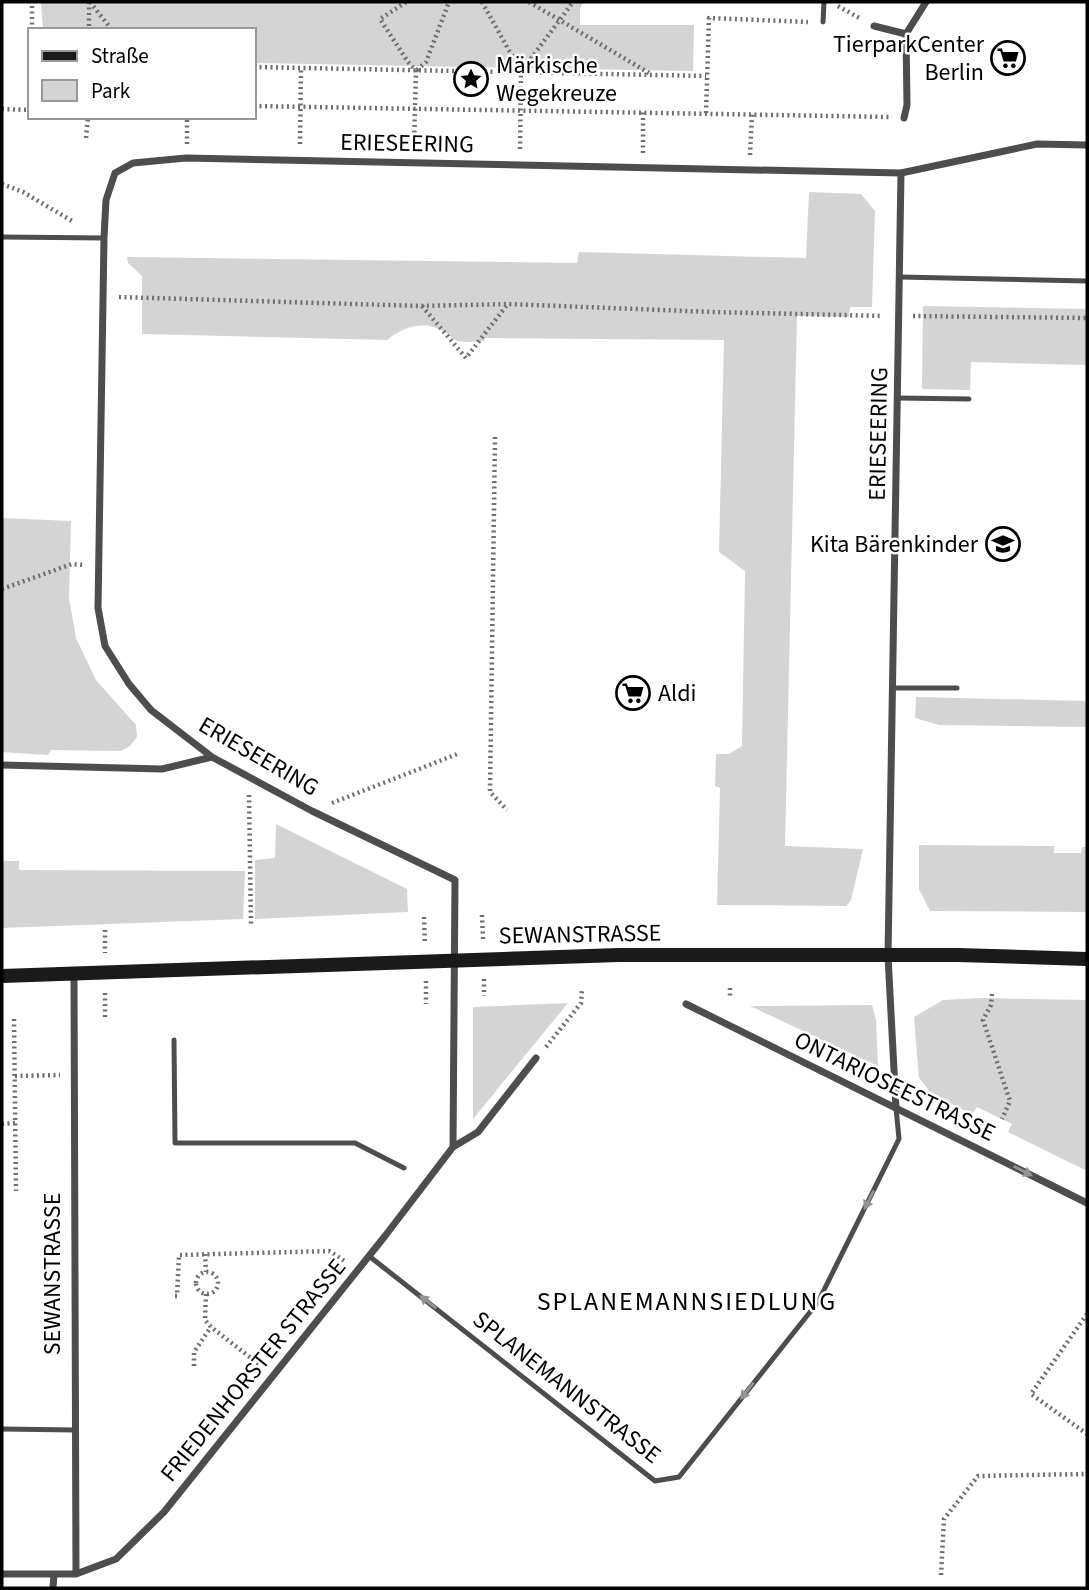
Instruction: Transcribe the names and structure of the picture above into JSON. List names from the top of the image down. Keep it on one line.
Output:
{"streets":{"street":["ERIESEERING","SEWANSTRASSE","ONTARIOSEESTRASSE","FRIEDENHORSTER STRASSE","SPLANEMANNSTRASSE"]},"crossings":[["ERIESEERING","SEWANSTRASSE"],["ERIESEERING","SPLANEMANNSTRASSE"],["SEWANSTRASSE","FRIEDENHORSTER STRASSE"],["SEWANSTRASSE","SPLANEMANNSTRASSE"],["ONTARIOSEESTRASSE","SPLANEMANNSTRASSE"],["FRIEDENHORSTER STRASSE","SPLANEMANNSTRASSE"]],"one_way":["ONTARIOSEESTRASSE"],"districts":["SPLANEMANNSIEDLUNG"],"places":{"supermarket":["TierparkCenter Berlin","Aldi"],"place":["Märkische Wegekreuze"],"school or university":["Kita Bärenkinder"]},"legend":["Straße","Park"]}
